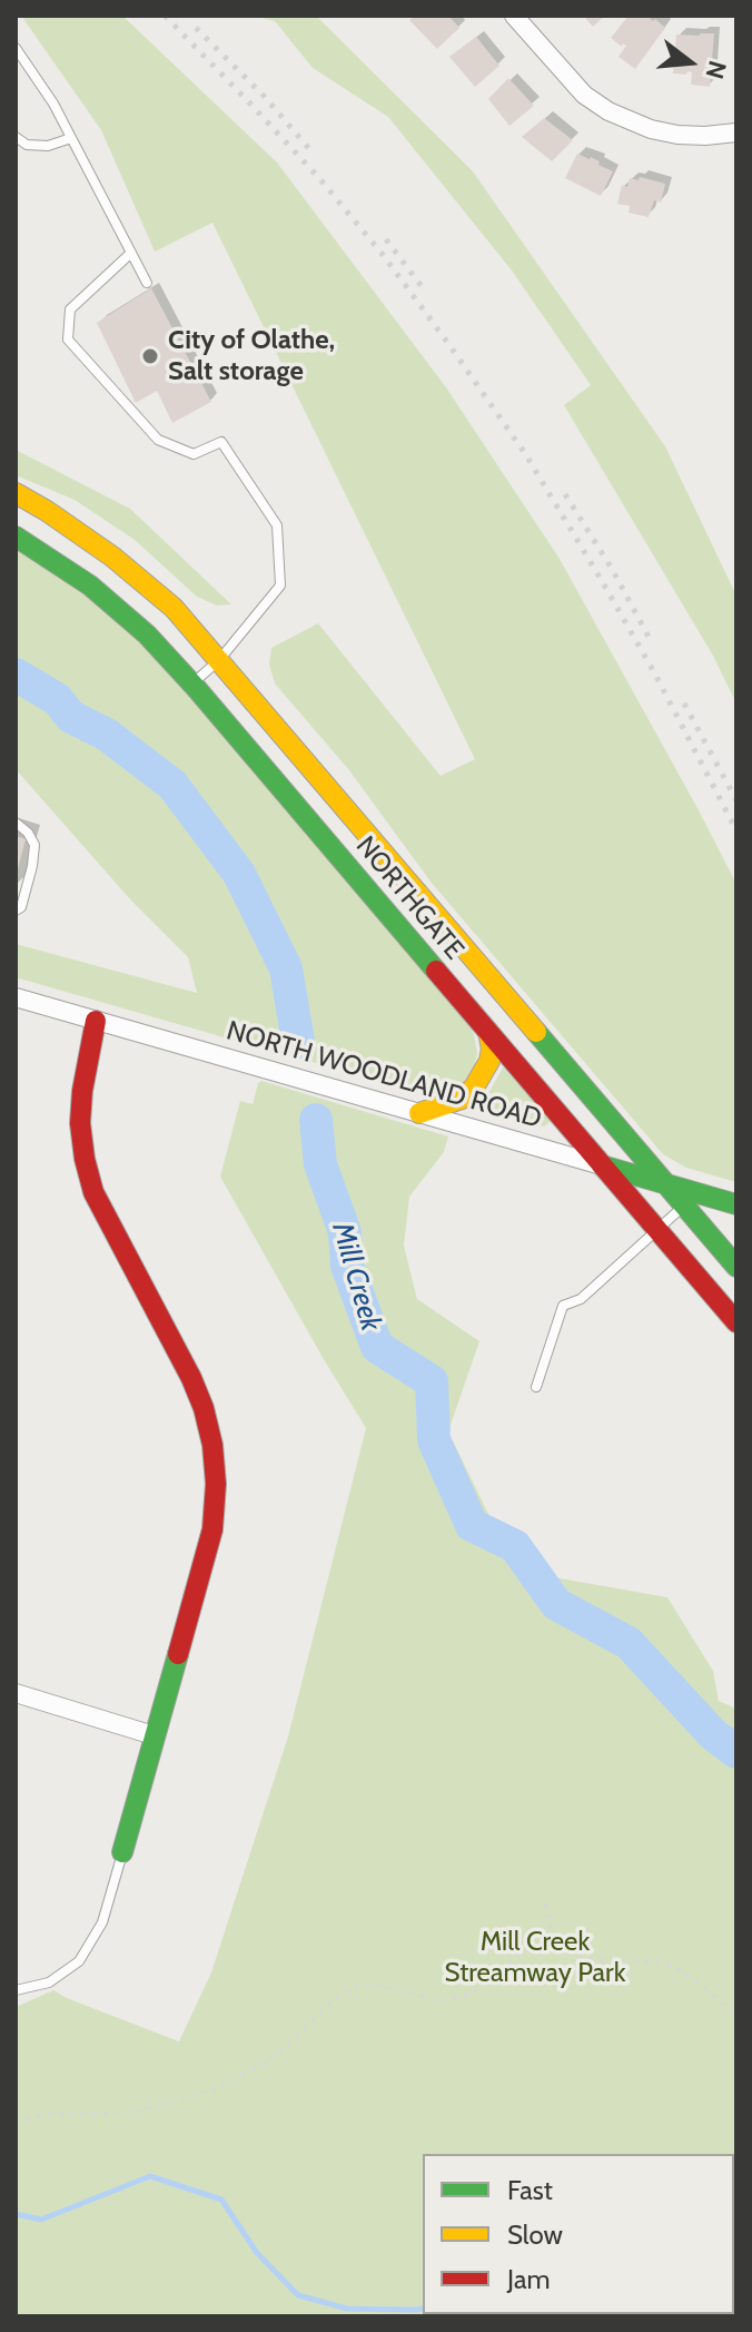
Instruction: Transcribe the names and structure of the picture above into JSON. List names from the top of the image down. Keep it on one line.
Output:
{"streets":{"main road":["NORTHGATE","NORTH WOODLAND ROAD"]},"crossings":[["NORTHGATE","NORTH WOODLAND ROAD"]],"water":["Mill Creek"],"parks":["Mill Creek Streamway Park"],"places":["City of Olathe, Salt storage"],"legend":["Fast","Slow","Jam"],"north":"right"}
